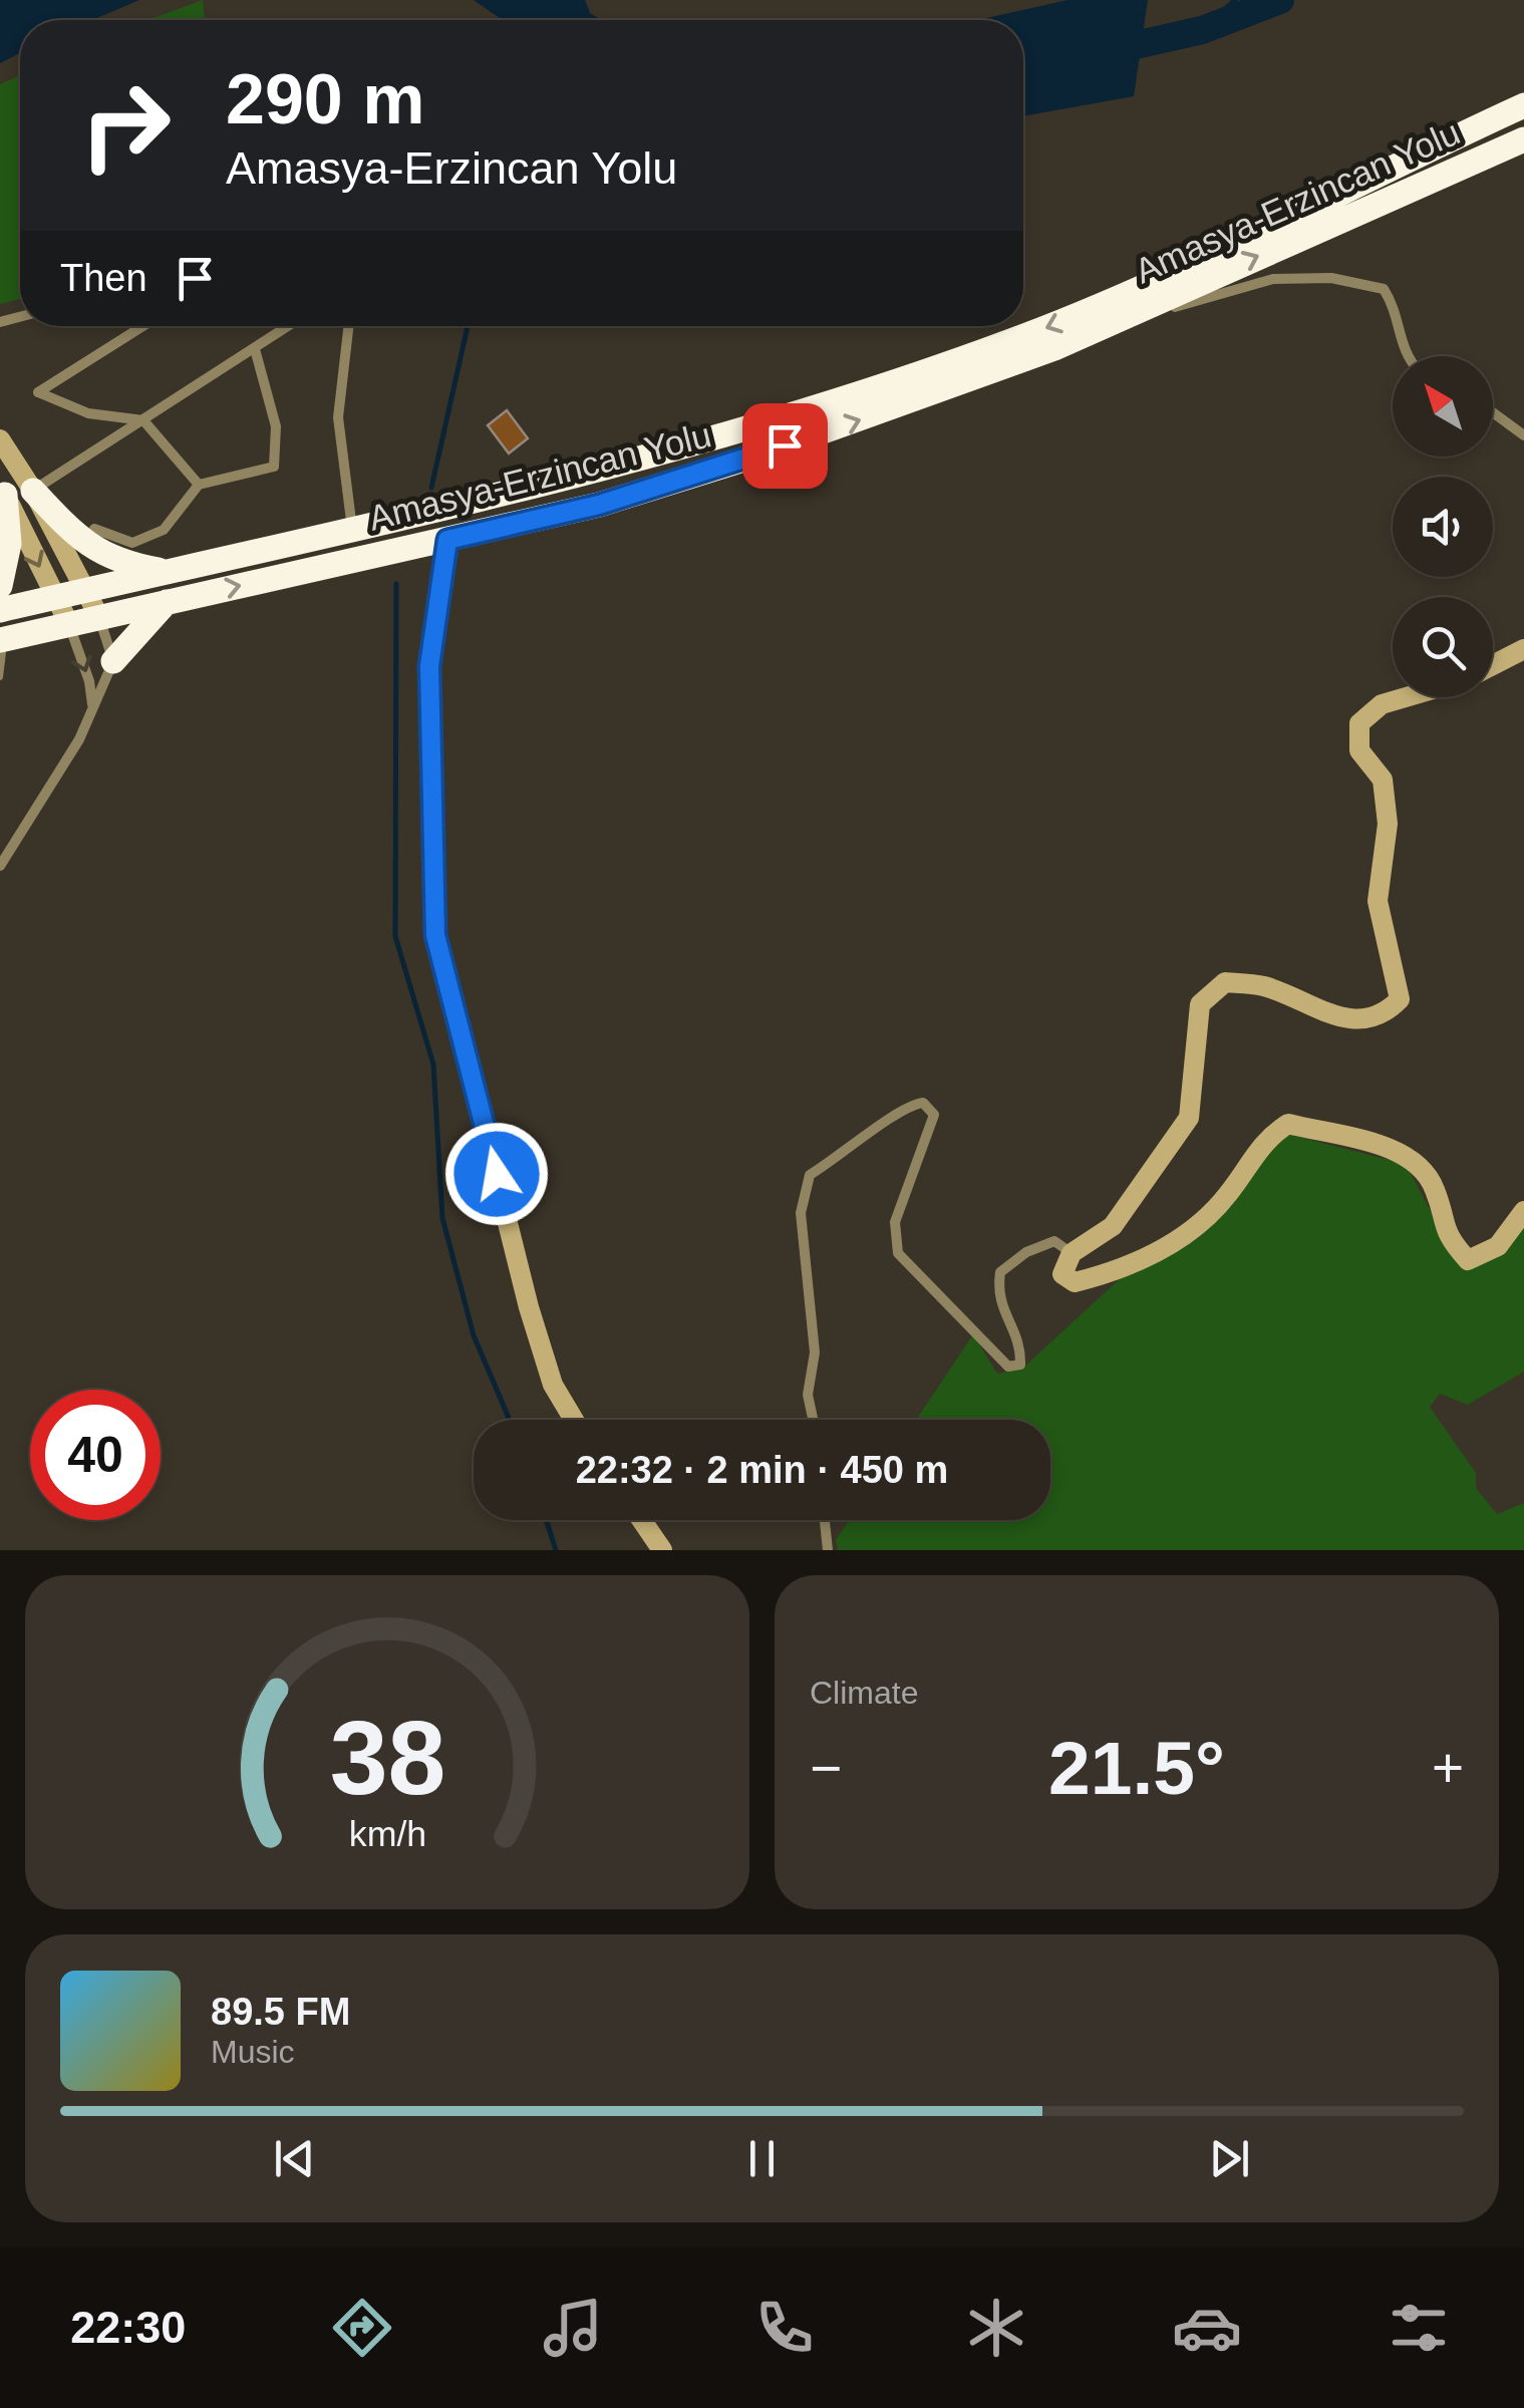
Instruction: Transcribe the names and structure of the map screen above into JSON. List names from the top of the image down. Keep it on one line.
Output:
{"streets":{"highway":["Amasya-Erzincan Yolu"]},"north":"top left","page":{"turn":["290 m","Amasya-Erzincan Yolu"],"then":"Then","limit":"40","trip":"22:32 · 2 min · 450 m","tile":"Climate","heat":["−","21.5°","+"],"song":["89.5 FM","Music"],"tabs":"22:30","gauge":["38","km/h"]}}
